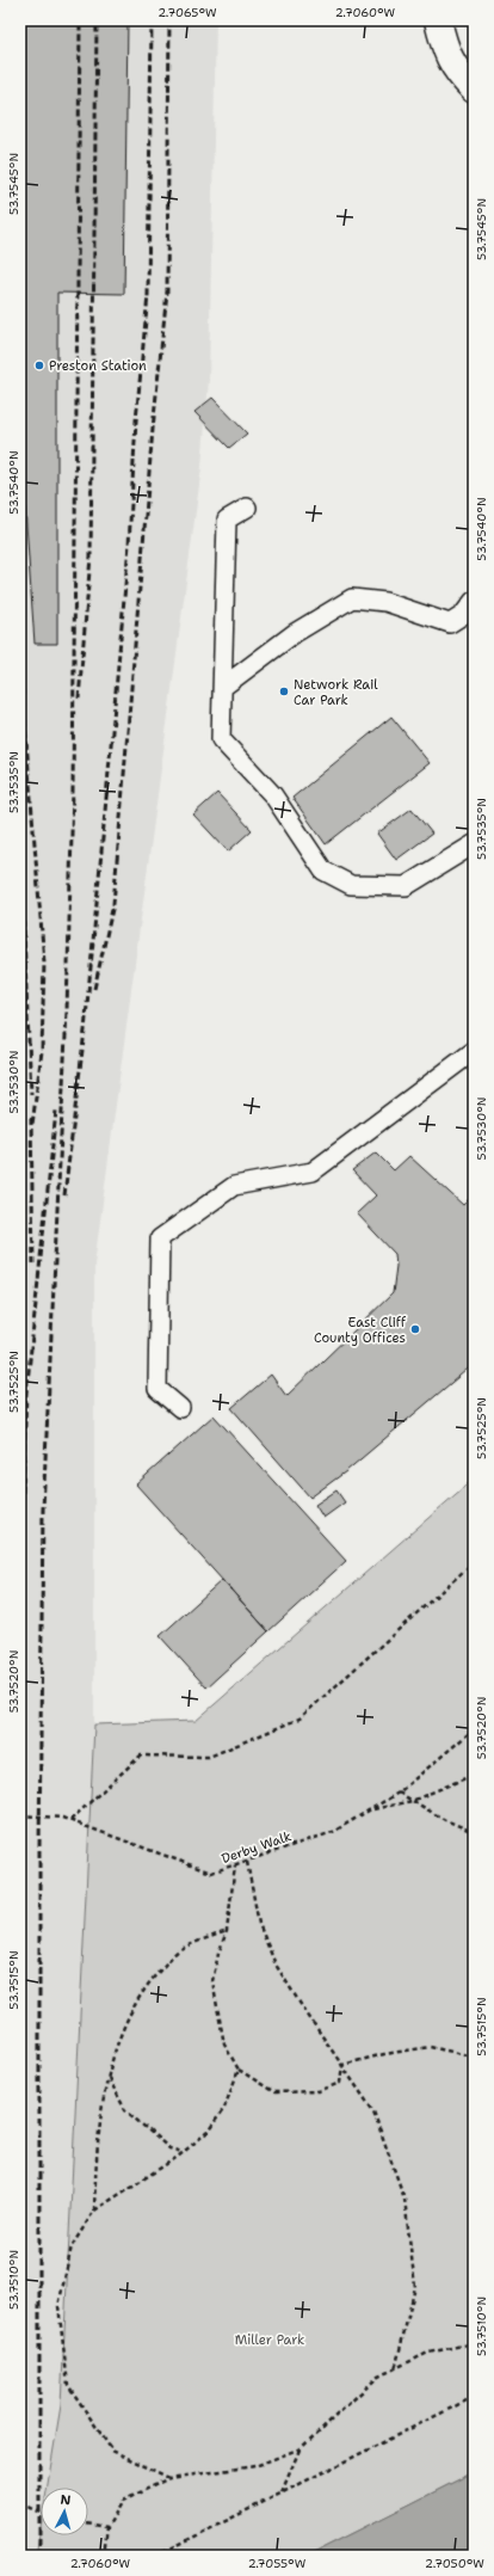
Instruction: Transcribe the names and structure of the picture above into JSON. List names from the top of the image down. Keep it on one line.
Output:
{"streets":{"path":["Derby Walk"]},"parks":["Miller Park"],"places":["Preston Station","Network Rail Car Park","East Cliff County Offices"],"north":"top","coordinates":["2.7065°W","2.7060°W","53.7545°N","53.7540°N","53.7535°N","53.7530°N","53.7525°N","53.7520°N","53.7515°N","53.7510°N","2.7055°W","2.7050°W"]}
